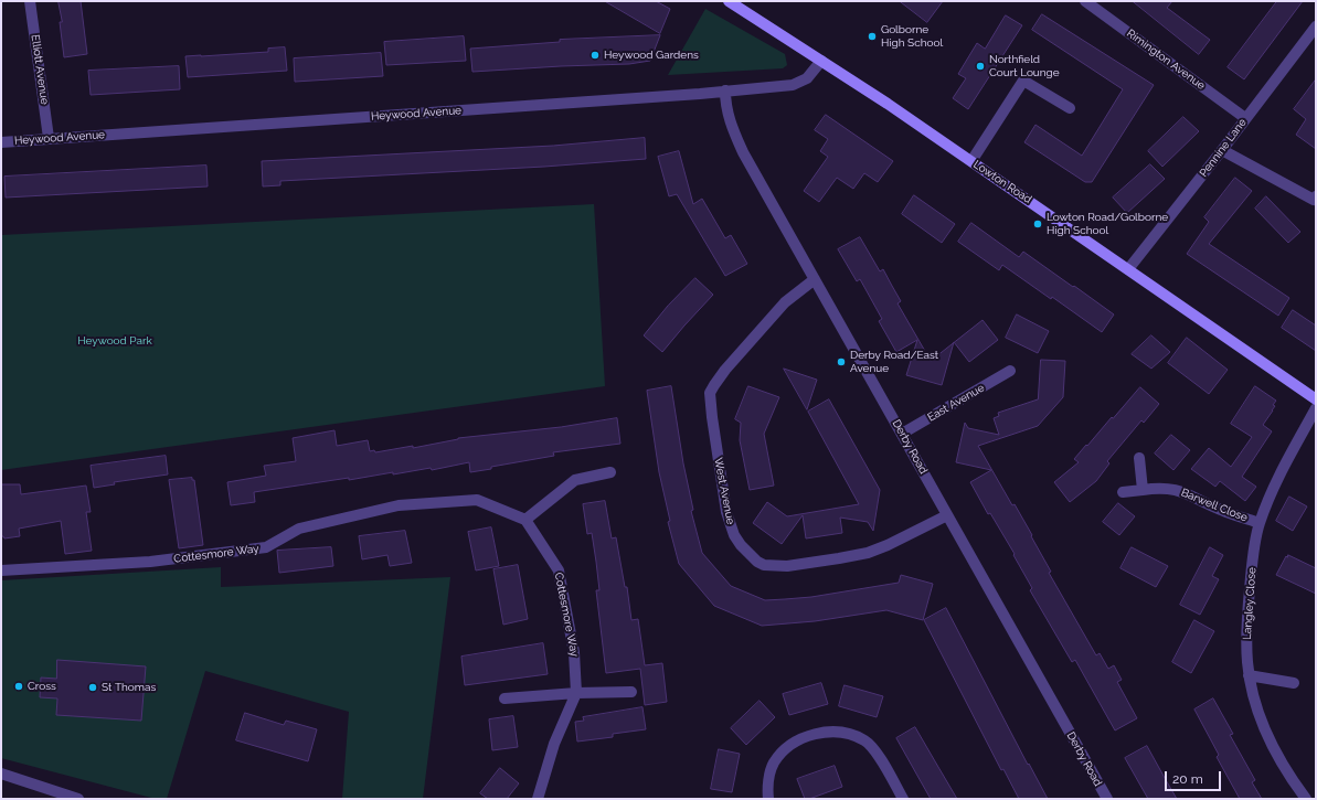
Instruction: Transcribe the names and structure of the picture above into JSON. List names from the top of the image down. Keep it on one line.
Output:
{"streets":{"main road":["Lowton Road"],"street":["Rimington Avenue","Elliott Avenue","Heywood Avenue","Pennine Lane","East Avenue","Derby Road","West Avenue","Barwell Close","Cottesmore Way","Langley Close"]},"crossings":[["Rimington Avenue","Pennine Lane"],["Elliott Avenue","Heywood Avenue"],["Heywood Avenue","Lowton Road"],["Heywood Avenue","Derby Road"],["Pennine Lane","Lowton Road"],["East Avenue","Derby Road"],["Derby Road","West Avenue"],["Barwell Close","Langley Close"]],"parks":["Heywood Park"],"places":["Golborne High School","Heywood Gardens","Northfield Court Lounge","Lowton Road/Golborne High School","Derby Road/East Avenue","Cross","St Thomas"],"scale_bar":"20 m"}
